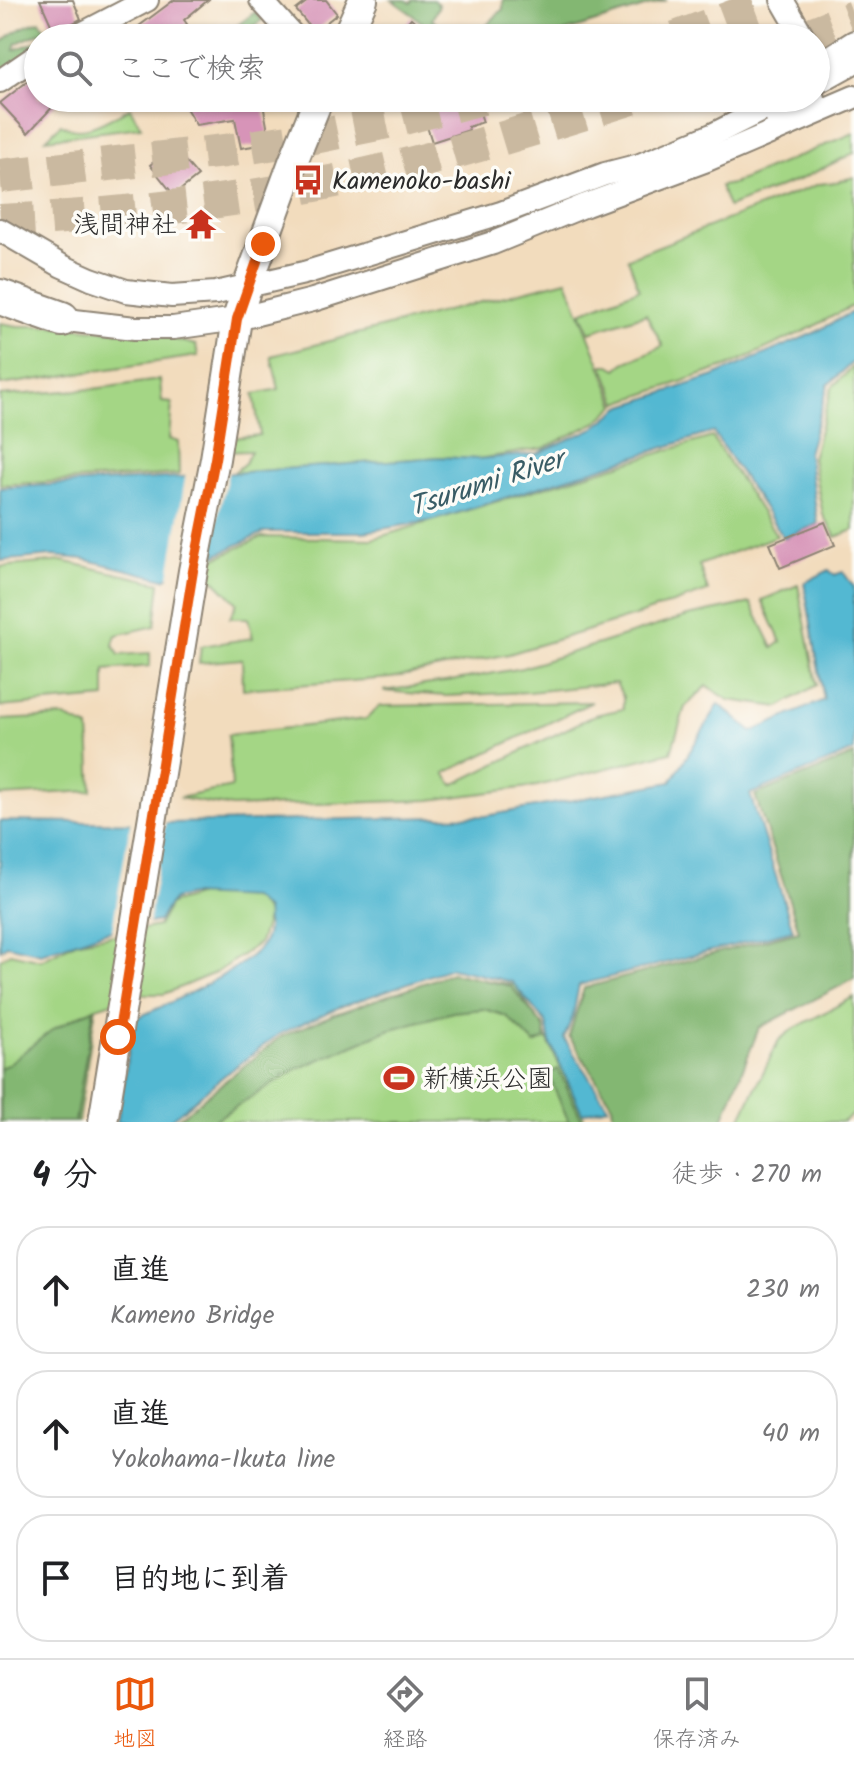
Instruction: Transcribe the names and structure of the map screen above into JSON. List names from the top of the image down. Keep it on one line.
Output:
{"water":["Tsurumi River"],"places":{"bus stop":["Kamenoko-bashi"],"temple":["浅間神社"],"sports":["新横浜公園"]},"page":{"search":"ここで検索","heading":["4 分","徒歩 · 270 m"],"list":[["直進","Kameno Bridge","230 m"],["直進","Yokohama-Ikuta line","40 m"],"目的地に到着"],"nav":["地図","経路","保存済み"]}}
